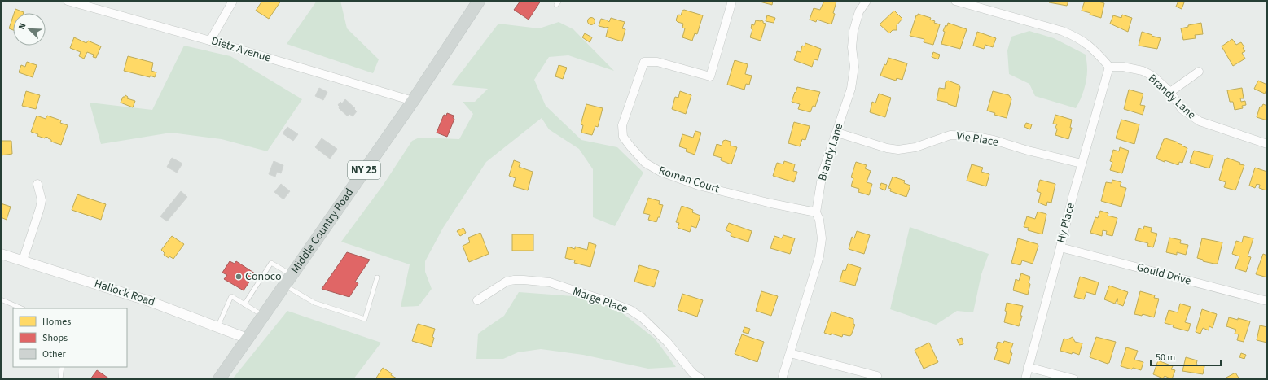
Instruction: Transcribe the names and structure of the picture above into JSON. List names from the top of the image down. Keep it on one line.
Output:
{"streets":{"main road":["NY 25","Middle Country Road"],"street":["Dietz Avenue","Brandy Lane","Vie Place","Roman Court","Hy Place","Gould Drive","Hallock Road","Marge Place"]},"crossings":[["Dietz Avenue","Middle Country Road"],["Brandy Lane","Vie Place"],["Brandy Lane","Roman Court"],["Brandy Lane","Hy Place"],["Vie Place","Hy Place"],["Hy Place","Gould Drive"],["Middle Country Road","Hallock Road"]],"places":["Conoco"],"legend":["Homes","Shops","Other"],"scale_bar":"50 m","north":"top left"}
